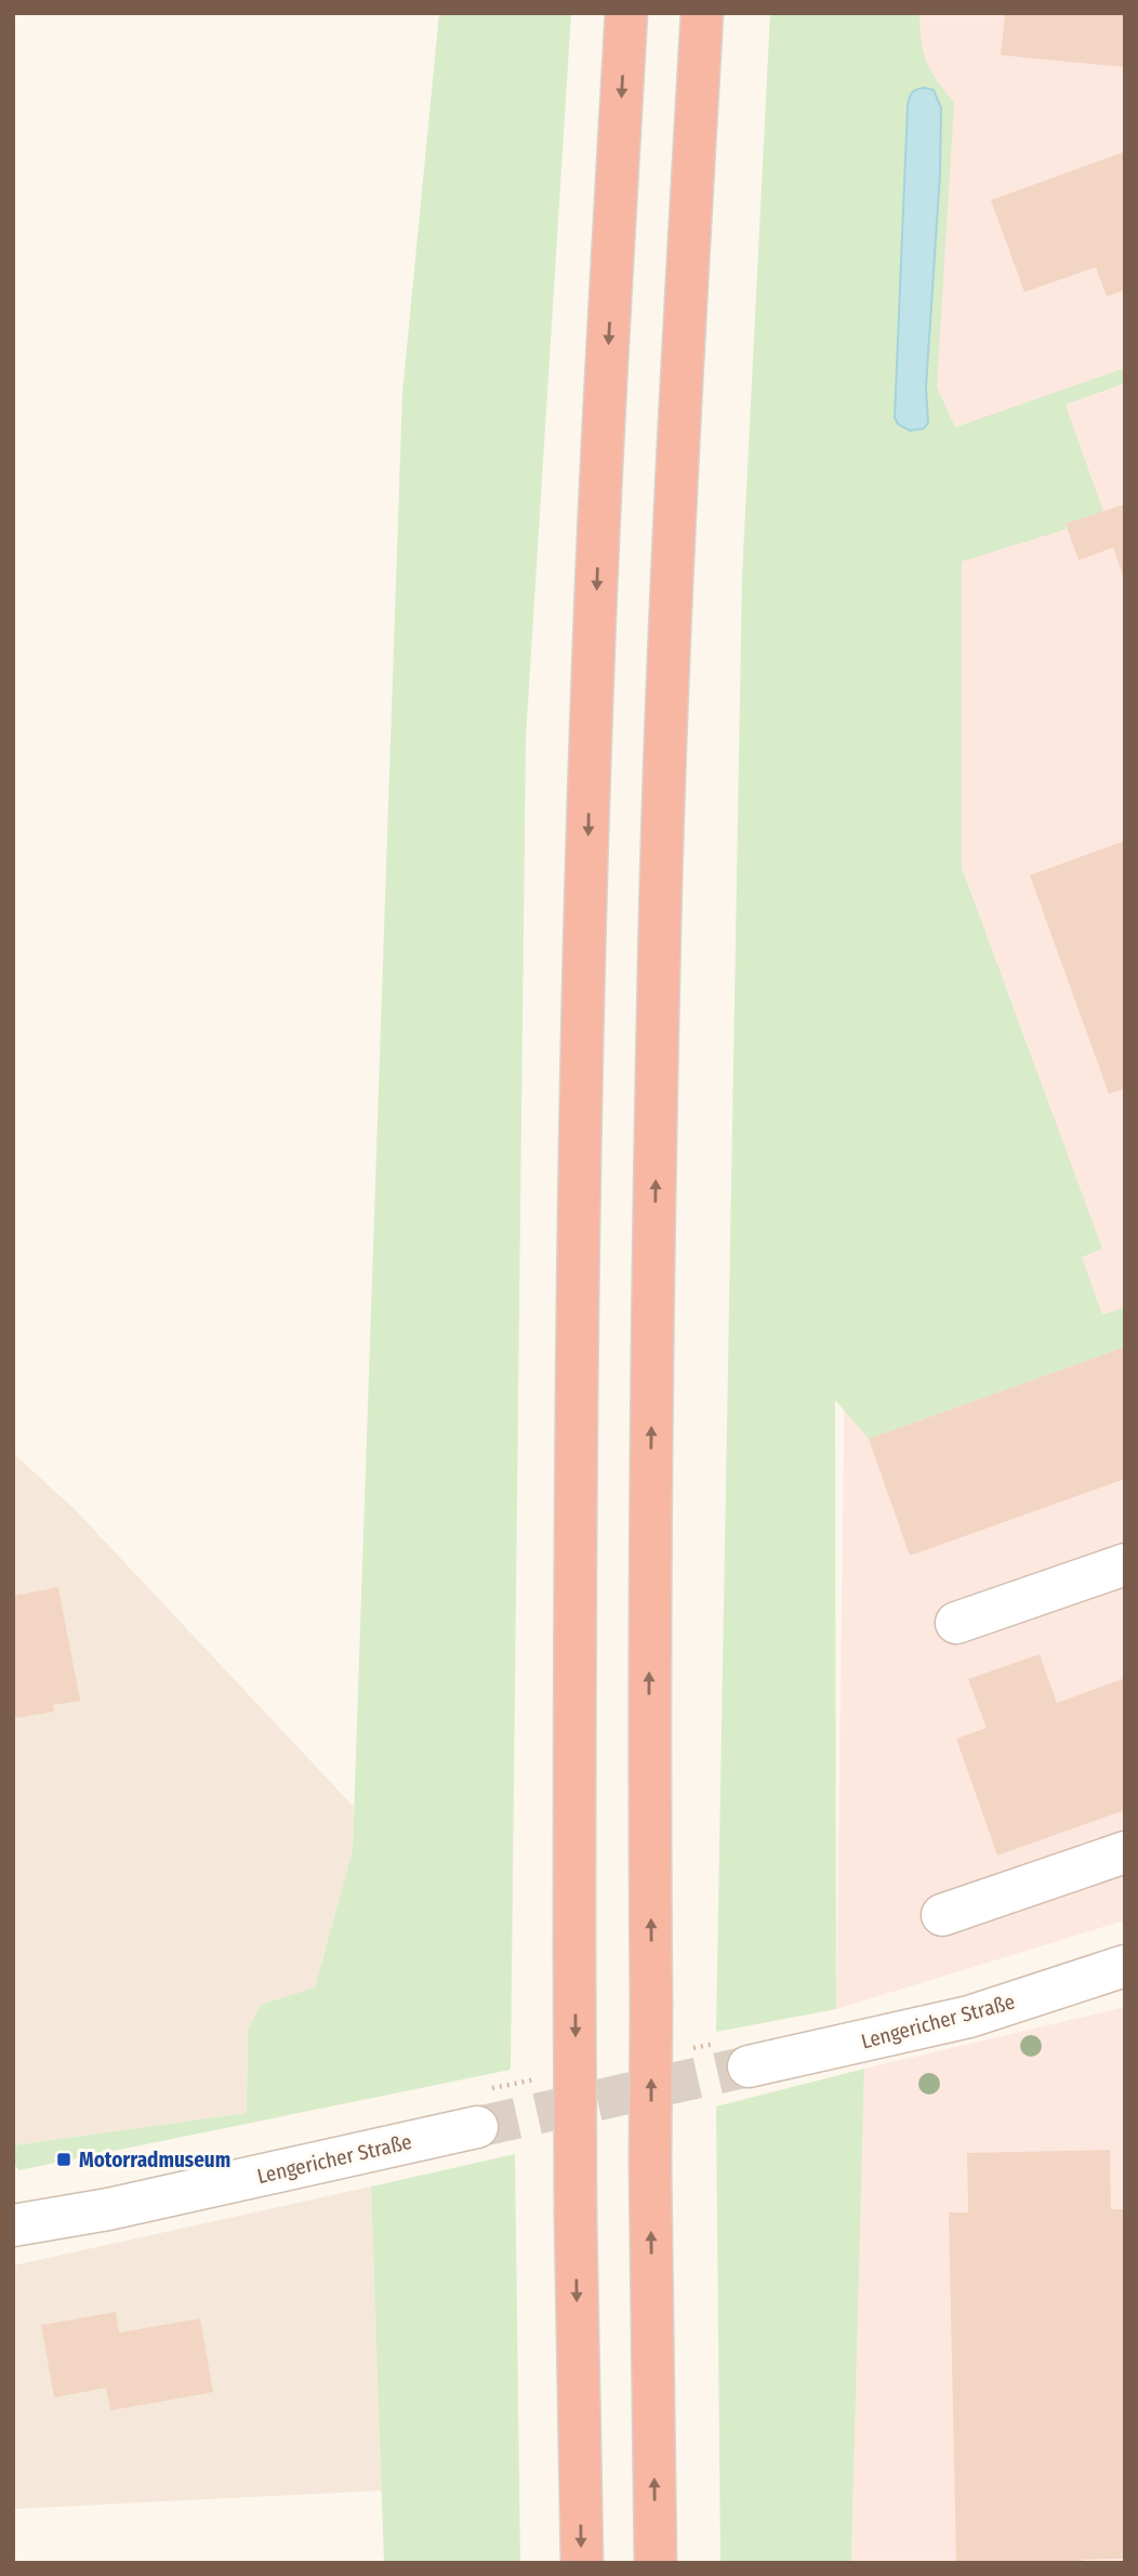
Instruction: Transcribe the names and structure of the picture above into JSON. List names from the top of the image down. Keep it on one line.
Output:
{"streets":{"street":["Lengericher Straße"]},"places":{"transit":["Motorradmuseum"]}}
